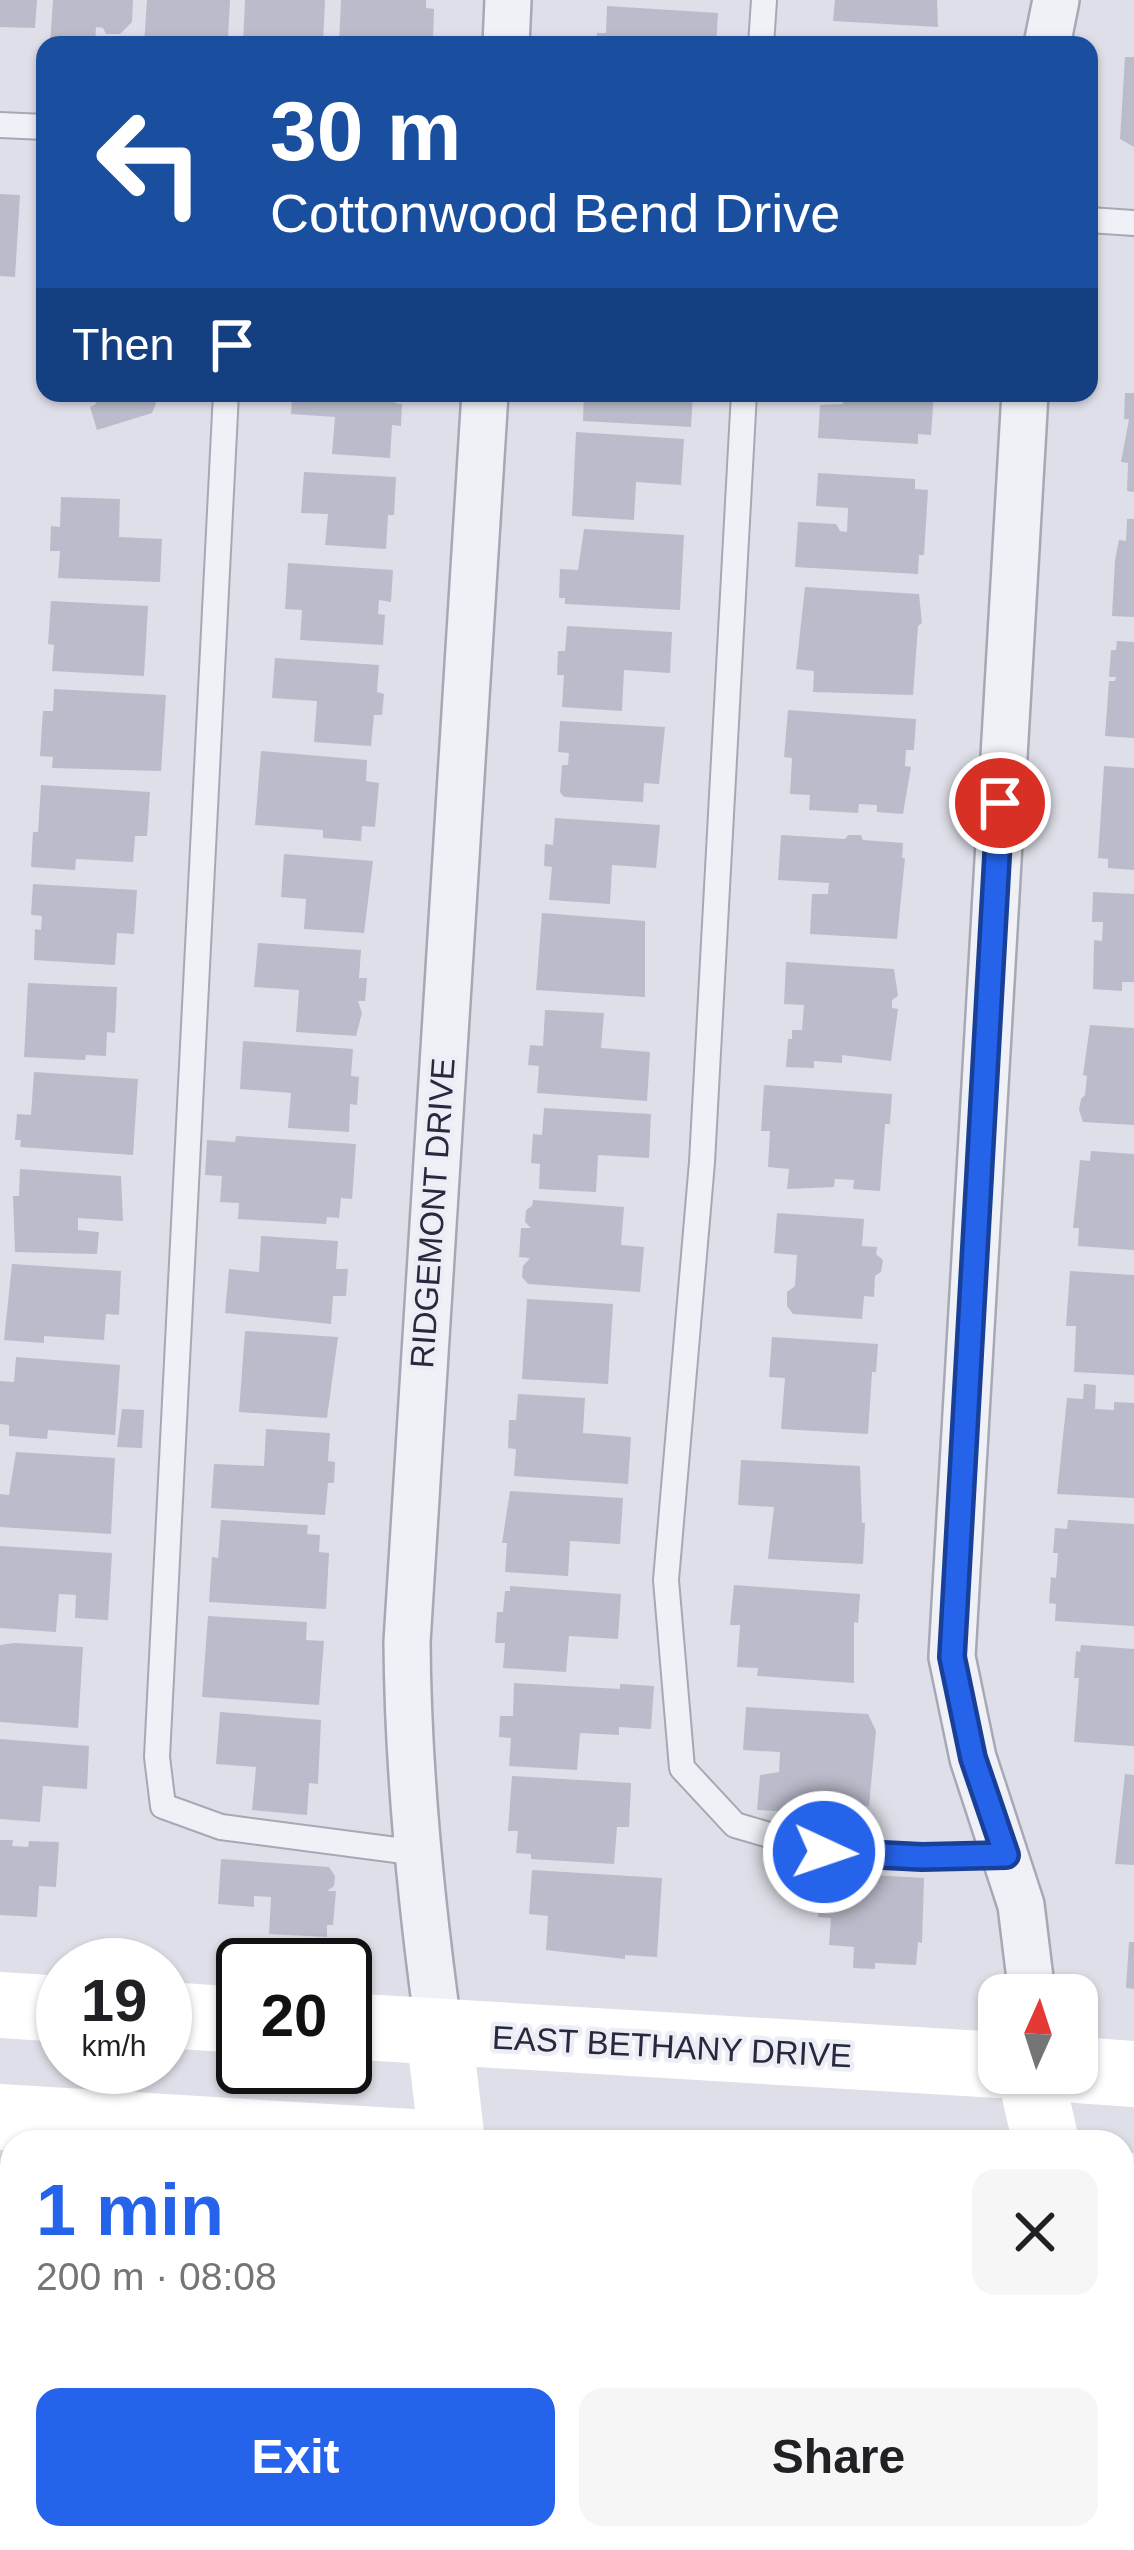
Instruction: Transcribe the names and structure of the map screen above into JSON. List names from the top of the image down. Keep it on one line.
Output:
{"streets":{"main road":["EAST BETHANY DRIVE"],"street":["RIDGEMONT DRIVE"]},"crossings":[["RIDGEMONT DRIVE","EAST BETHANY DRIVE"]],"north":"top","page":{"turn":["30 m","Cottonwood Bend Drive"],"then":"Then","speed":"19 km/h","limit":"20","heading":["1 min","200 m · 08:08"],"buttons":["Exit","Share"]}}
